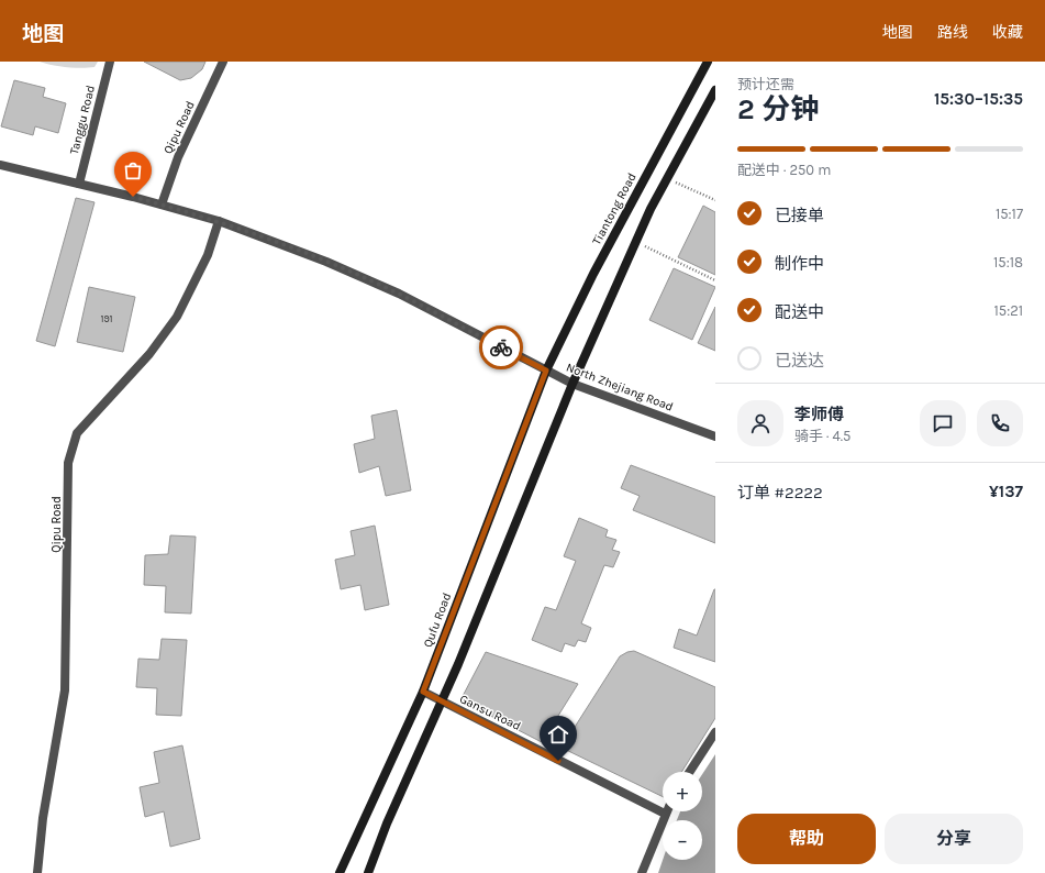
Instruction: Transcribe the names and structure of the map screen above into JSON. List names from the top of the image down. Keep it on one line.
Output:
{"streets":{"main road":["Tiantong Road","Qufu Road"],"street":["Tanggu Road","Qipu Road","North Zhejiang Road","Gansu Road"]},"crossings":[["Tanggu Road","North Zhejiang Road"],["Qipu Road","North Zhejiang Road"],["Tiantong Road","North Zhejiang Road"],["Tiantong Road","Qufu Road"],["North Zhejiang Road","Qufu Road"],["Qufu Road","Gansu Road"]],"house_numbers":["191"],"page":{"header":"地图","nav":["地图","路线","收藏"],"heading":["2 分钟","预计还需","15:30–15:35"],"panel":["李师傅","骑手 · 4.5","订单 #2222","¥137"],"bar":"配送中 · 250 m","list":[["已接单","15:17"],["制作中","15:18"],["配送中","15:21"],"已送达"],"map_buttons":["+","−"],"buttons":["帮助","分享"]}}
